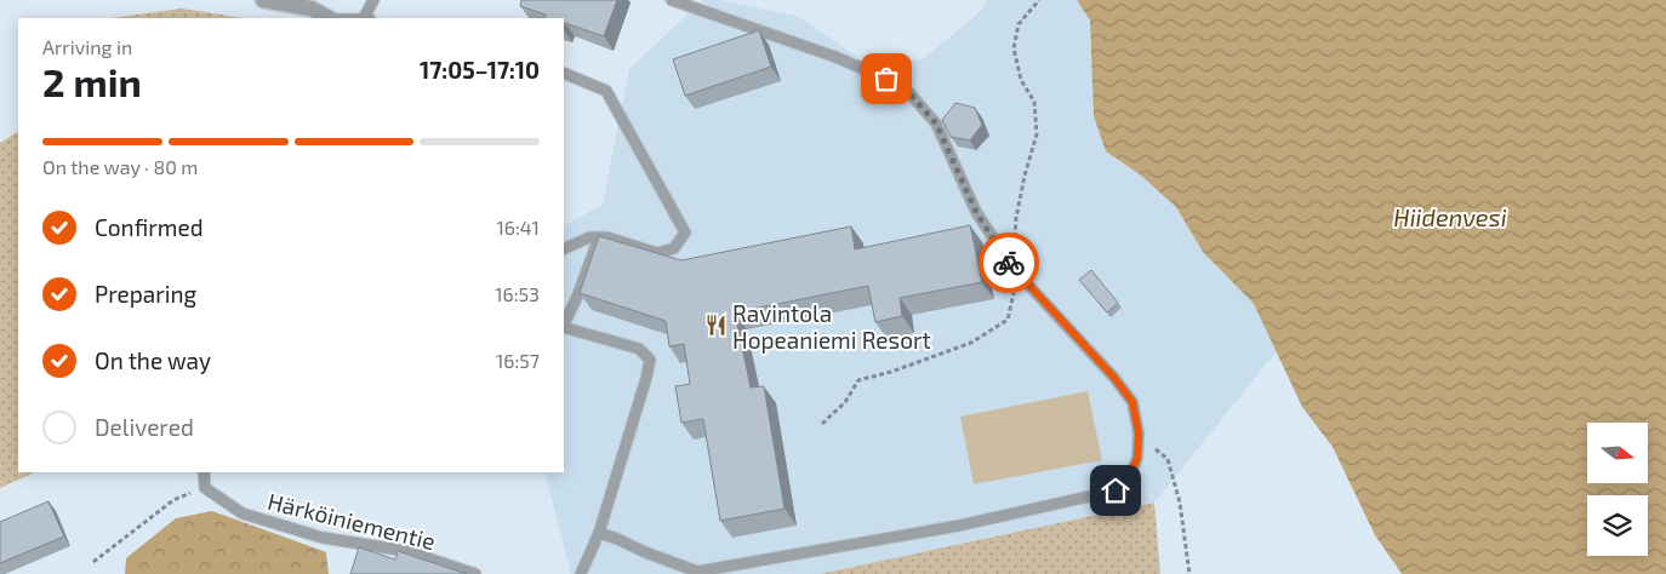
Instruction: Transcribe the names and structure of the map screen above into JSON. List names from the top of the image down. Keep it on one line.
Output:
{"streets":{"lane":["Härköiniementie"]},"water":["Hiidenvesi"],"places":{"restaurant":["Ravintola Hopeaniemi Resort"]},"north":"right","page":{"heading":["2 min","Arriving in","17:05–17:10"],"bar":"On the way · 80 m","list":[["Confirmed","16:41"],["Preparing","16:53"],["On the way","16:57"],"Delivered"]}}
